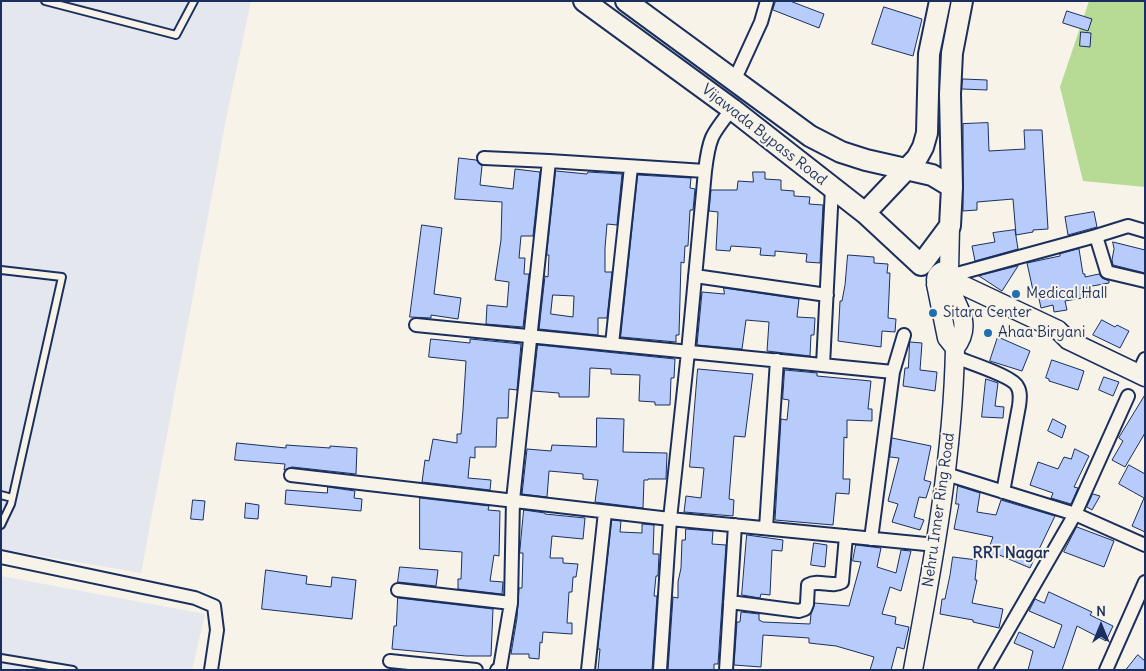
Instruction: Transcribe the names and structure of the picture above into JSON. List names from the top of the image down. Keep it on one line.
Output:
{"streets":{"main road":["Vijawada Bypass Road"],"street":["Nehru Inner Ring Road"]},"crossings":[["Vijawada Bypass Road","Nehru Inner Ring Road"]],"districts":["RRT Nagar"],"places":["Medical Hall","Sitara Center","Ahaa Biryani"],"north":"top"}
